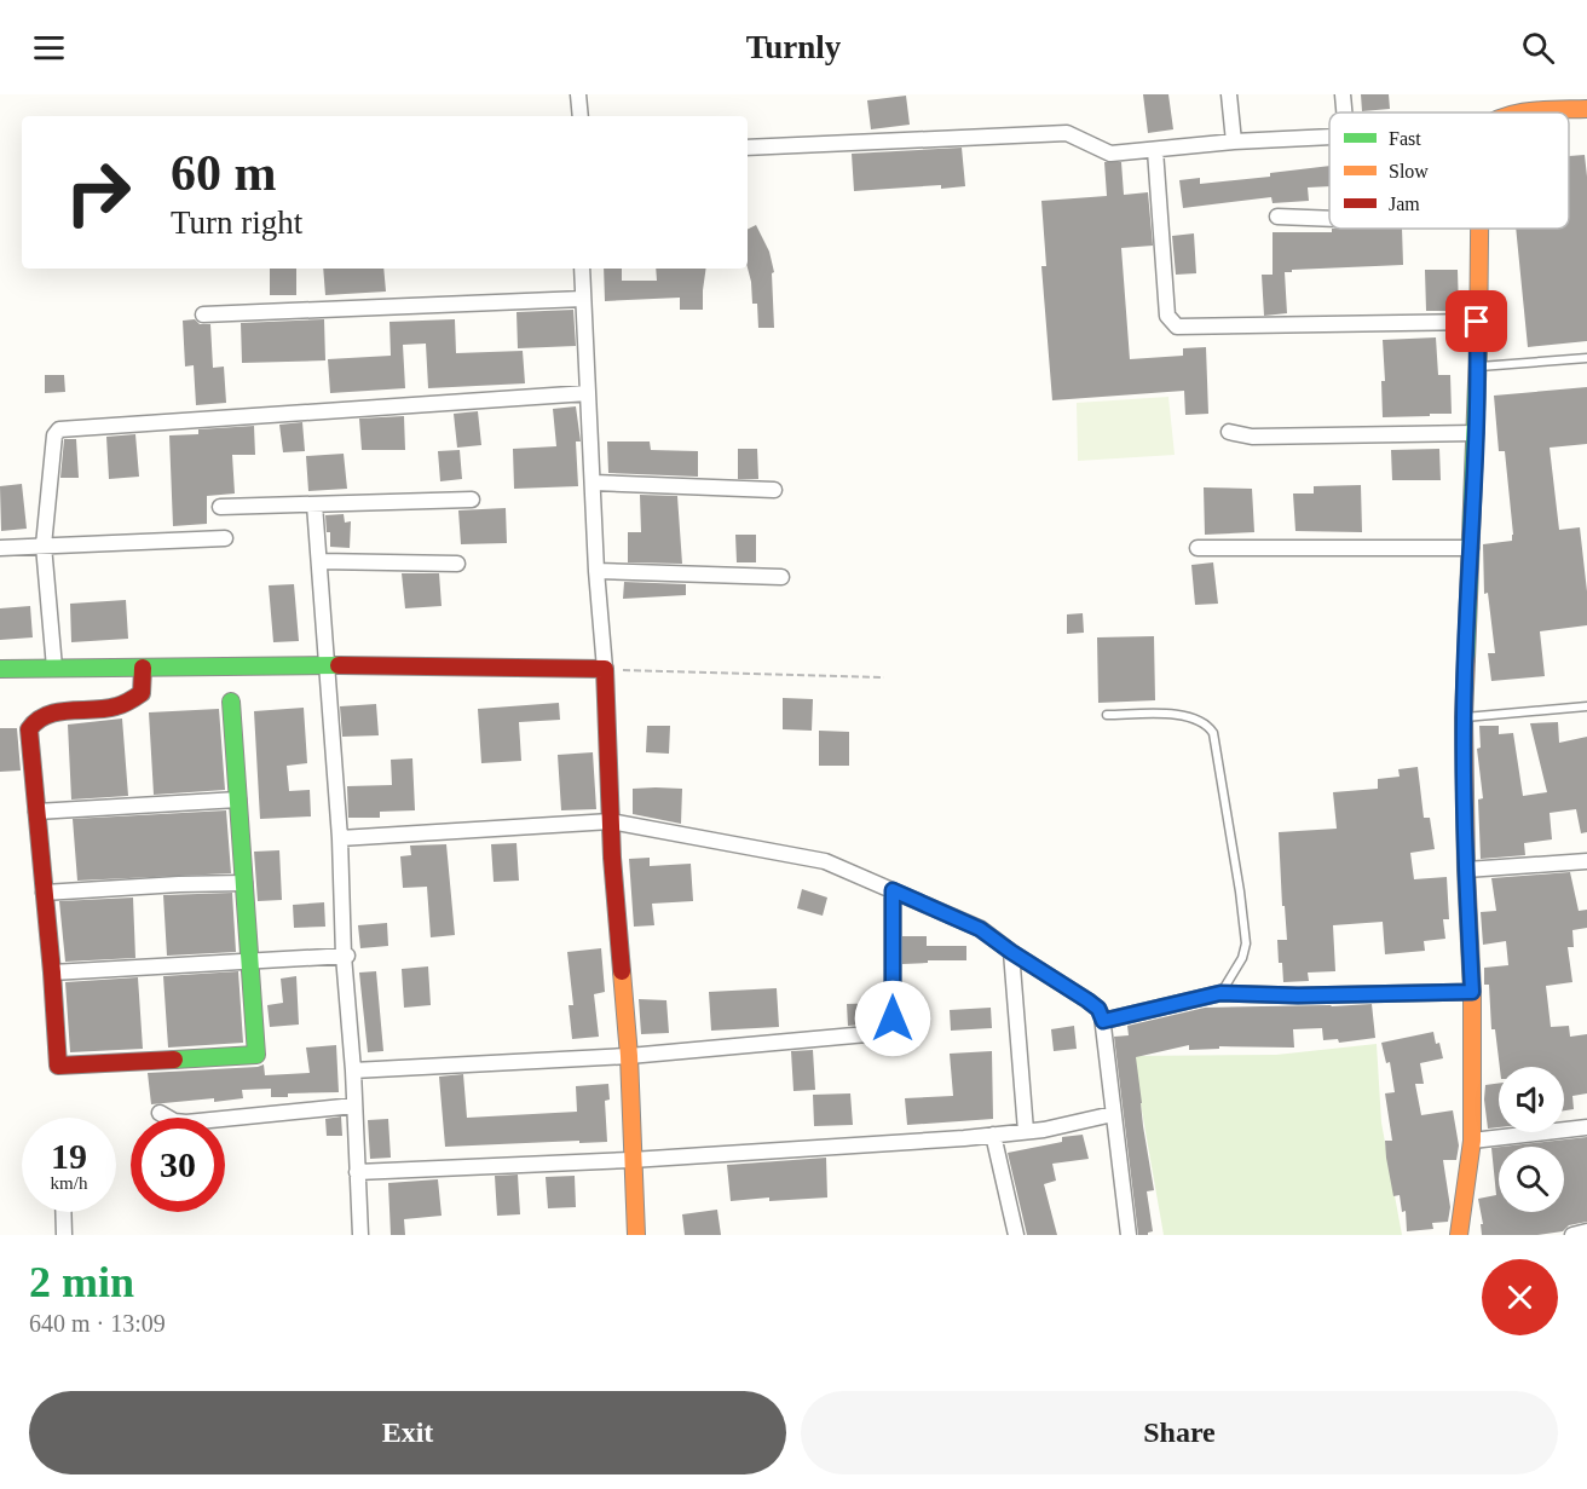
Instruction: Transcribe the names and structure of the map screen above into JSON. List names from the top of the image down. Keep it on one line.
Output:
{"legend":["Fast","Slow","Jam"],"page":{"header":"Turnly","turn":["60 m","Turn right"],"speed":"19 km/h","limit":"30","heading":["2 min","640 m · 13:09"],"buttons":["Exit","Share"]}}
